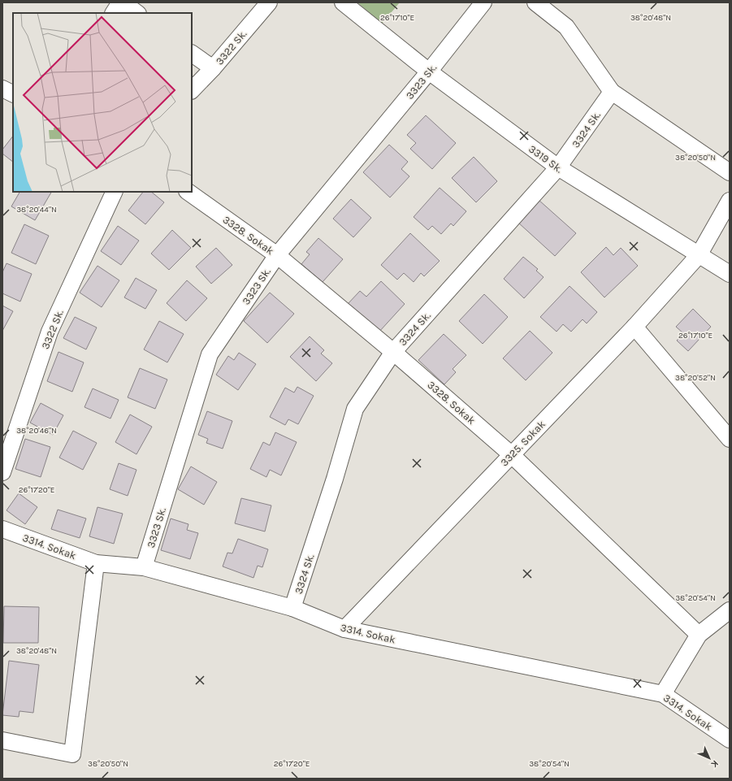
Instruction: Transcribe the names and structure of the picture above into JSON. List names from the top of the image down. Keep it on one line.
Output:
{"streets":{"street":["3322 Sk.","3323 Sk.","3324 Sk.","3319 Sk.","3328. Sokak","3325. Sokak","3314. Sokak"]},"crossings":[["3323 Sk.","3319 Sk."],["3323 Sk.","3328. Sokak"],["3323 Sk.","3314. Sokak"],["3324 Sk.","3319 Sk."],["3324 Sk.","3328. Sokak"],["3324 Sk.","3314. Sokak"],["3319 Sk.","3325. Sokak"],["3328. Sokak","3325. Sokak"],["3325. Sokak","3314. Sokak"]],"north":"bottom right","coordinates":["26°17'10\"E","38°20'48\"N","38°20'50\"N","38°20'44\"N","38°20'52\"N","38°20'46\"N","26°17'20\"E","38°20'54\"N"]}
